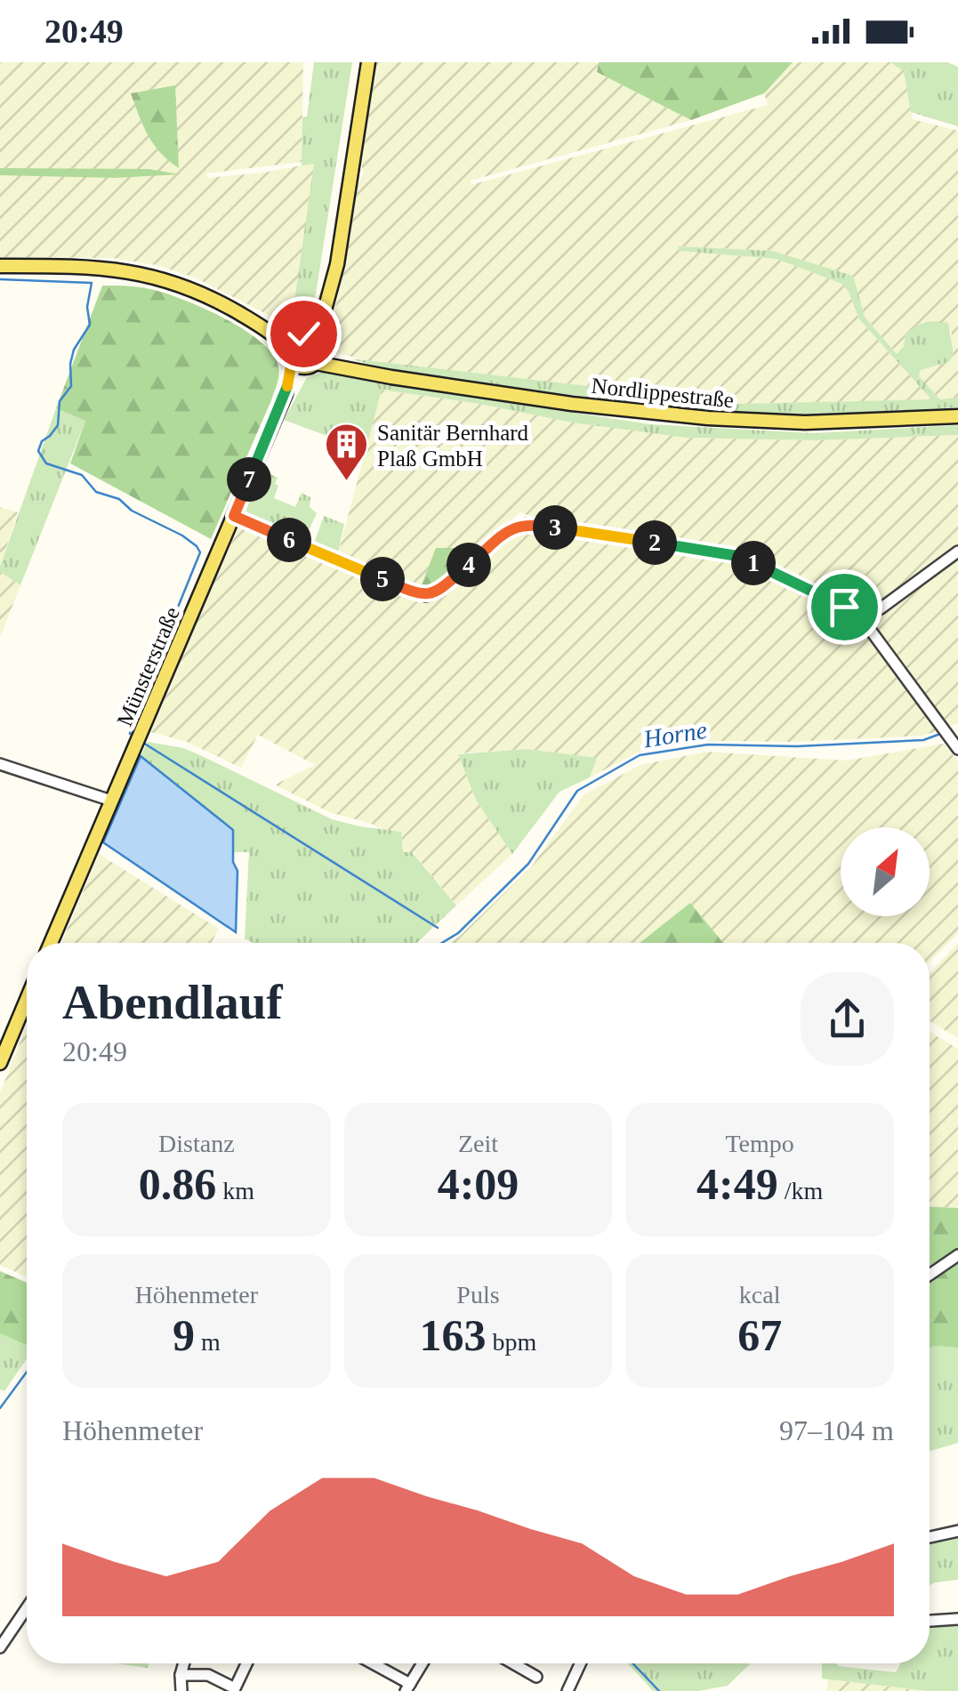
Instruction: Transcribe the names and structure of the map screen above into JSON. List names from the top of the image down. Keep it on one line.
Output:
{"streets":{"main road":["Nordlippestraße","Münsterstraße"]},"crossings":[["Nordlippestraße","Münsterstraße"]],"water":["Horne"],"places":{"building":["Sanitär Bernhard Plaß GmbH"]},"north":"top right","page":{"status":"20:49","pins":["7","3","6","2","1","4","5"],"heading":["Abendlauf","20:49"],"stats":[["Distanz","0.86 km"],["Zeit","4:09"],["Tempo","4:49 /km"],["Höhenmeter","9 m"],["Puls","163 bpm"],["kcal","67"]],"chart":["Höhenmeter","97–104 m"]}}
